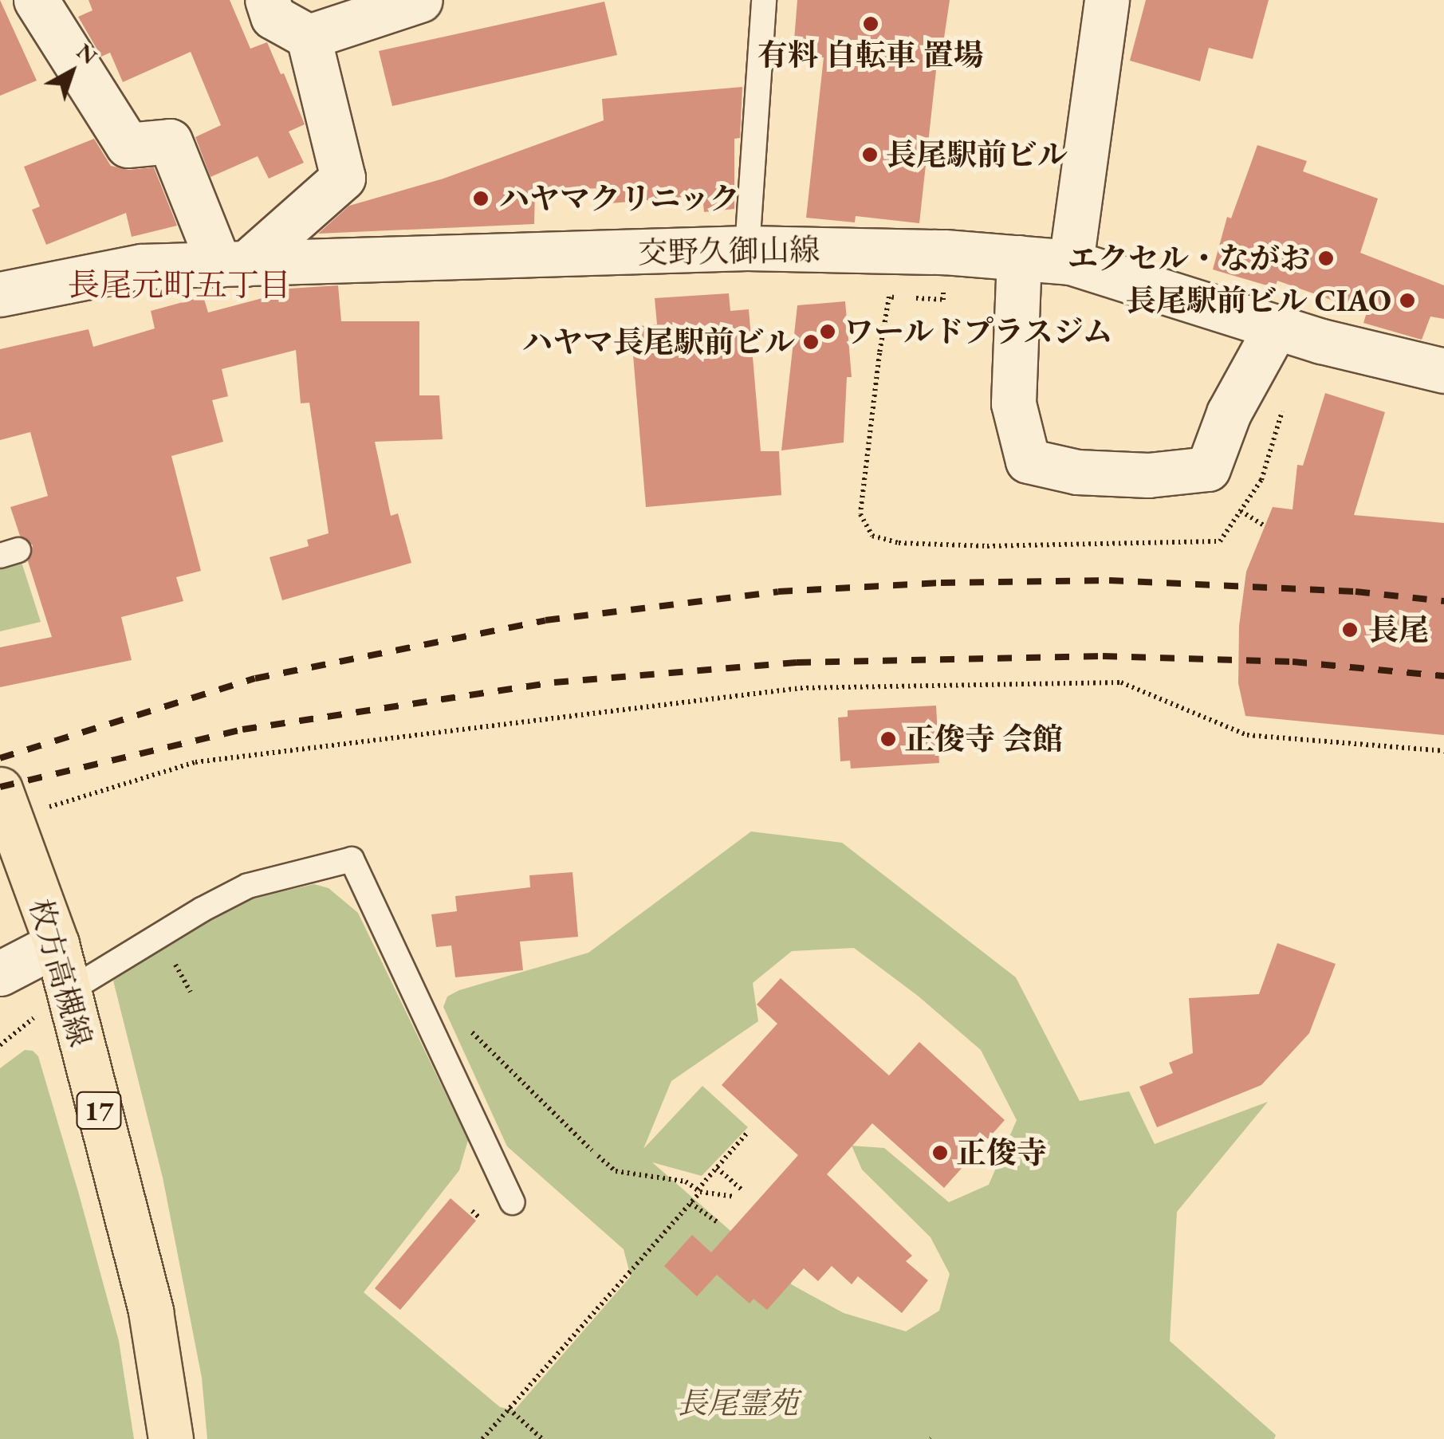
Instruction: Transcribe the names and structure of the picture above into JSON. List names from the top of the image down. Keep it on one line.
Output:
{"streets":{"main road":["枚方高槻線","17"],"street":["交野久御山線"]},"districts":["長尾元町五丁目"],"parks":["長尾霊苑"],"places":["有料 自転車 置場","長尾駅前ビル","ハヤマクリニック","エクセル・ながお","長尾駅前ビル CIAO","ワールドプラスジム","ハヤマ長尾駅前ビル","長尾","正俊寺 会館","正俊寺"],"north":"top right"}
